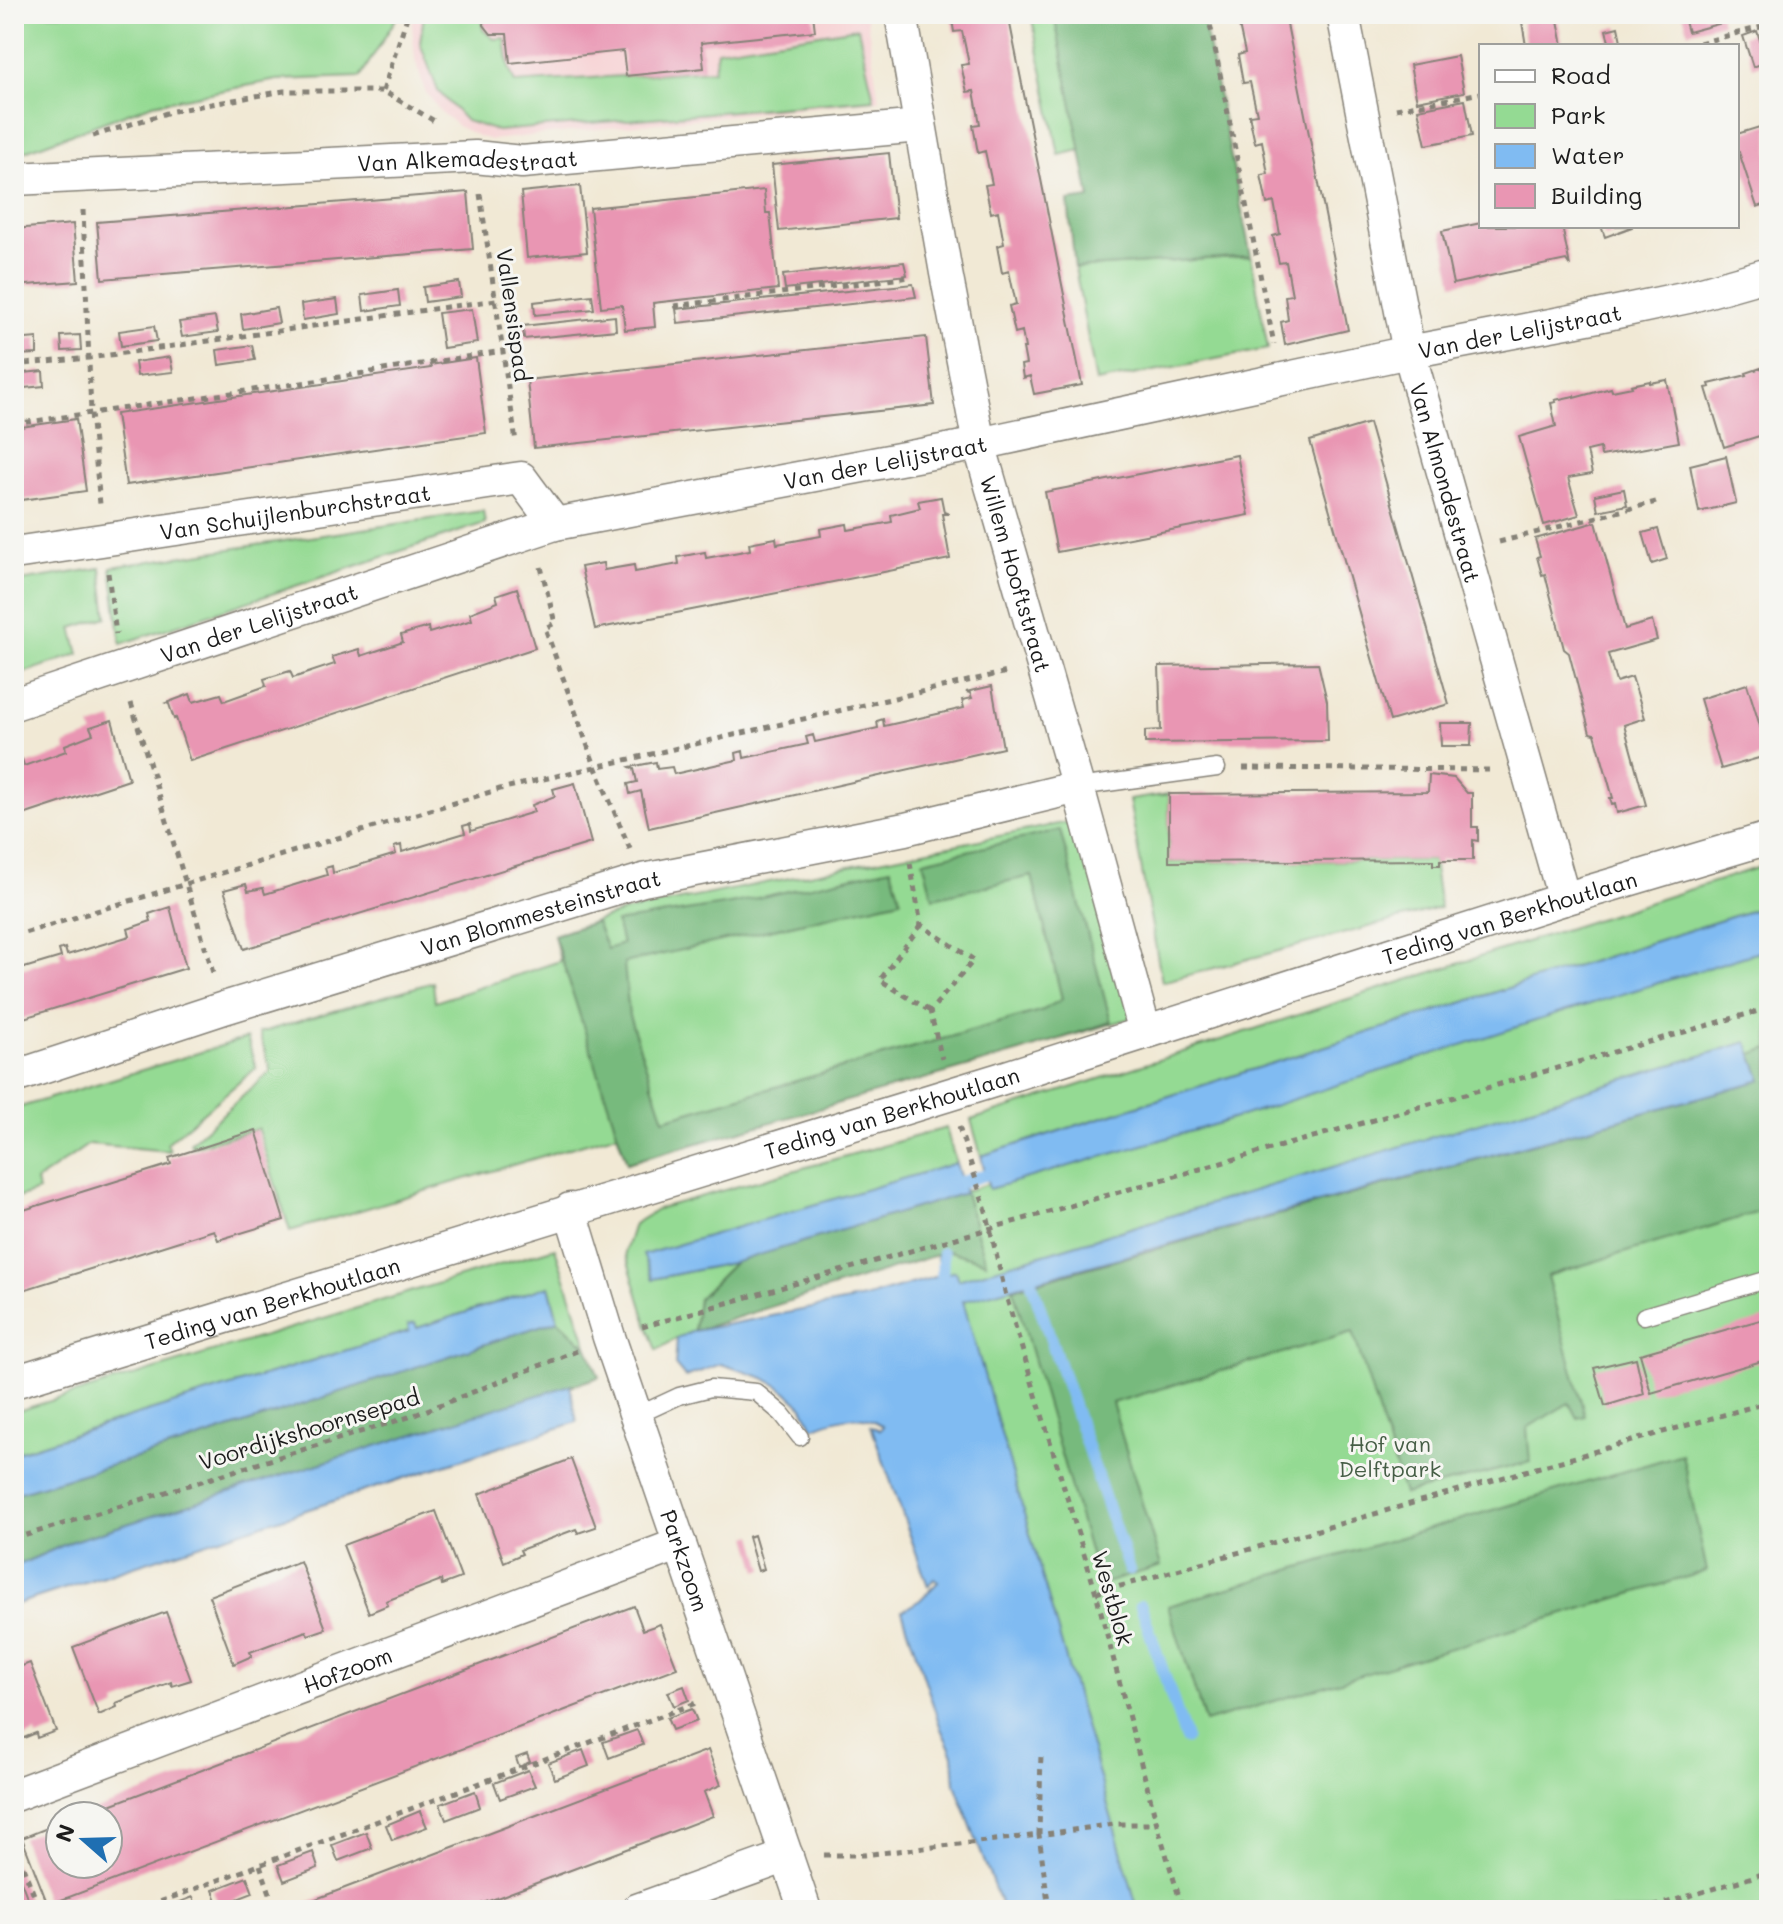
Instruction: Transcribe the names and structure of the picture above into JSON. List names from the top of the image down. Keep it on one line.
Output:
{"streets":{"street":["Van Alkemadestraat","Van der Lelijstraat","Van Almondestraat","Van Schuijlenburchstraat","Willem Hooftstraat","Van Blommesteinstraat","Teding van Berkhoutlaan","Parkzoom","Hofzoom"],"path":["Vallensispad","Voordijkshoornsepad","Westblok"]},"crossings":[["Van Alkemadestraat","Vallensispad"],["Van Alkemadestraat","Willem Hooftstraat"],["Vallensispad","Van Schuijlenburchstraat"],["Van der Lelijstraat","Van Almondestraat"],["Van der Lelijstraat","Willem Hooftstraat"],["Van Almondestraat","Teding van Berkhoutlaan"],["Willem Hooftstraat","Van Blommesteinstraat"],["Willem Hooftstraat","Teding van Berkhoutlaan"],["Teding van Berkhoutlaan","Parkzoom"],["Voordijkshoornsepad","Parkzoom"],["Voordijkshoornsepad","Westblok"],["Parkzoom","Hofzoom"]],"parks":["Hof van Delftpark"],"legend":["Road","Park","Water","Building"],"north":"left"}
